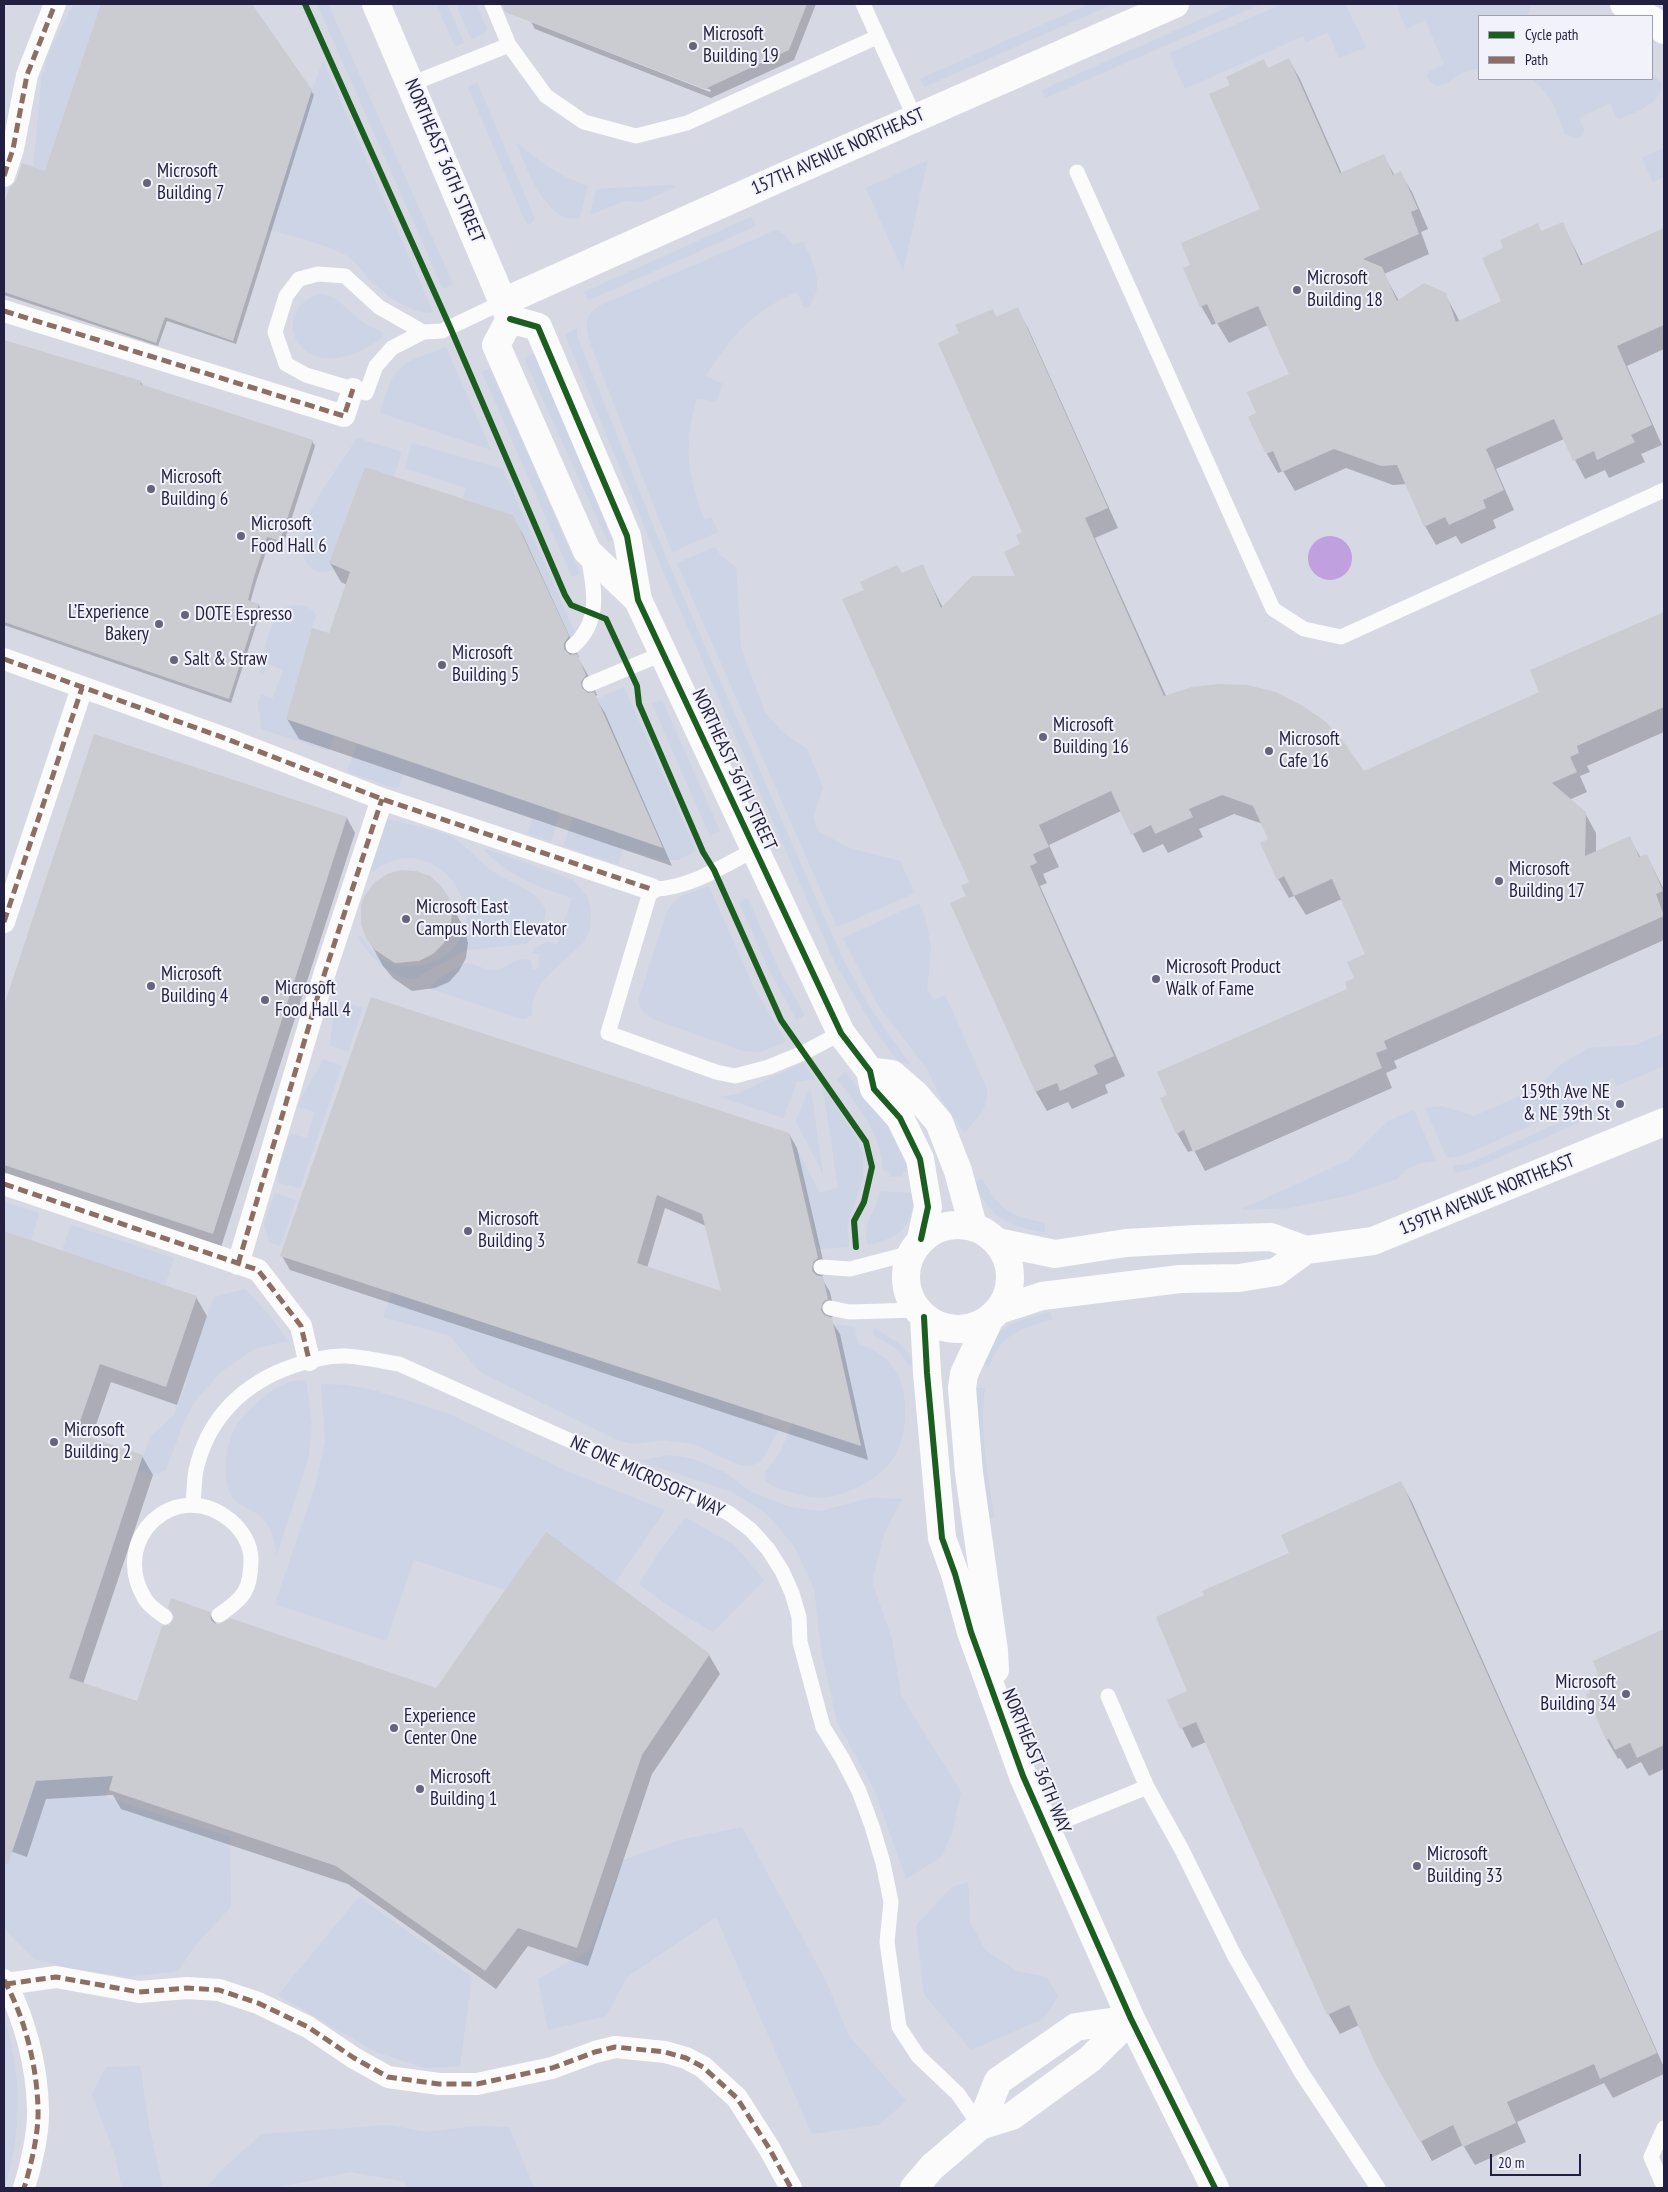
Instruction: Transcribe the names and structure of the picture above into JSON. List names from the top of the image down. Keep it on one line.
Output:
{"streets":{"street":["157TH AVENUE NORTHEAST","NORTHEAST 36TH STREET","159TH AVENUE NORTHEAST","NORTHEAST 36TH WAY"],"lane":["NE ONE MICROSOFT WAY"]},"crossings":[["157TH AVENUE NORTHEAST","NORTHEAST 36TH STREET"],["NORTHEAST 36TH STREET","159TH AVENUE NORTHEAST"],["NORTHEAST 36TH STREET","NORTHEAST 36TH WAY"],["159TH AVENUE NORTHEAST","NORTHEAST 36TH WAY"]],"places":["Microsoft Building 19","Microsoft Building 7","Microsoft Building 18","Microsoft Building 6","Microsoft Food Hall 6","DOTE Espresso","L’Experience Bakery","Salt & Straw","Microsoft Building 5","Microsoft Building 16","Microsoft Cafe 16","Microsoft Building 17","Microsoft East Campus North Elevator","Microsoft Product Walk of Fame","Microsoft Building 4","Microsoft Food Hall 4","159th Ave NE & NE 39th St","Microsoft Building 3","Microsoft Building 2","Microsoft Building 34","Experience Center One","Microsoft Building 1","Microsoft Building 33"],"legend":["Cycle path","Path"],"scale_bar":"20 m"}
